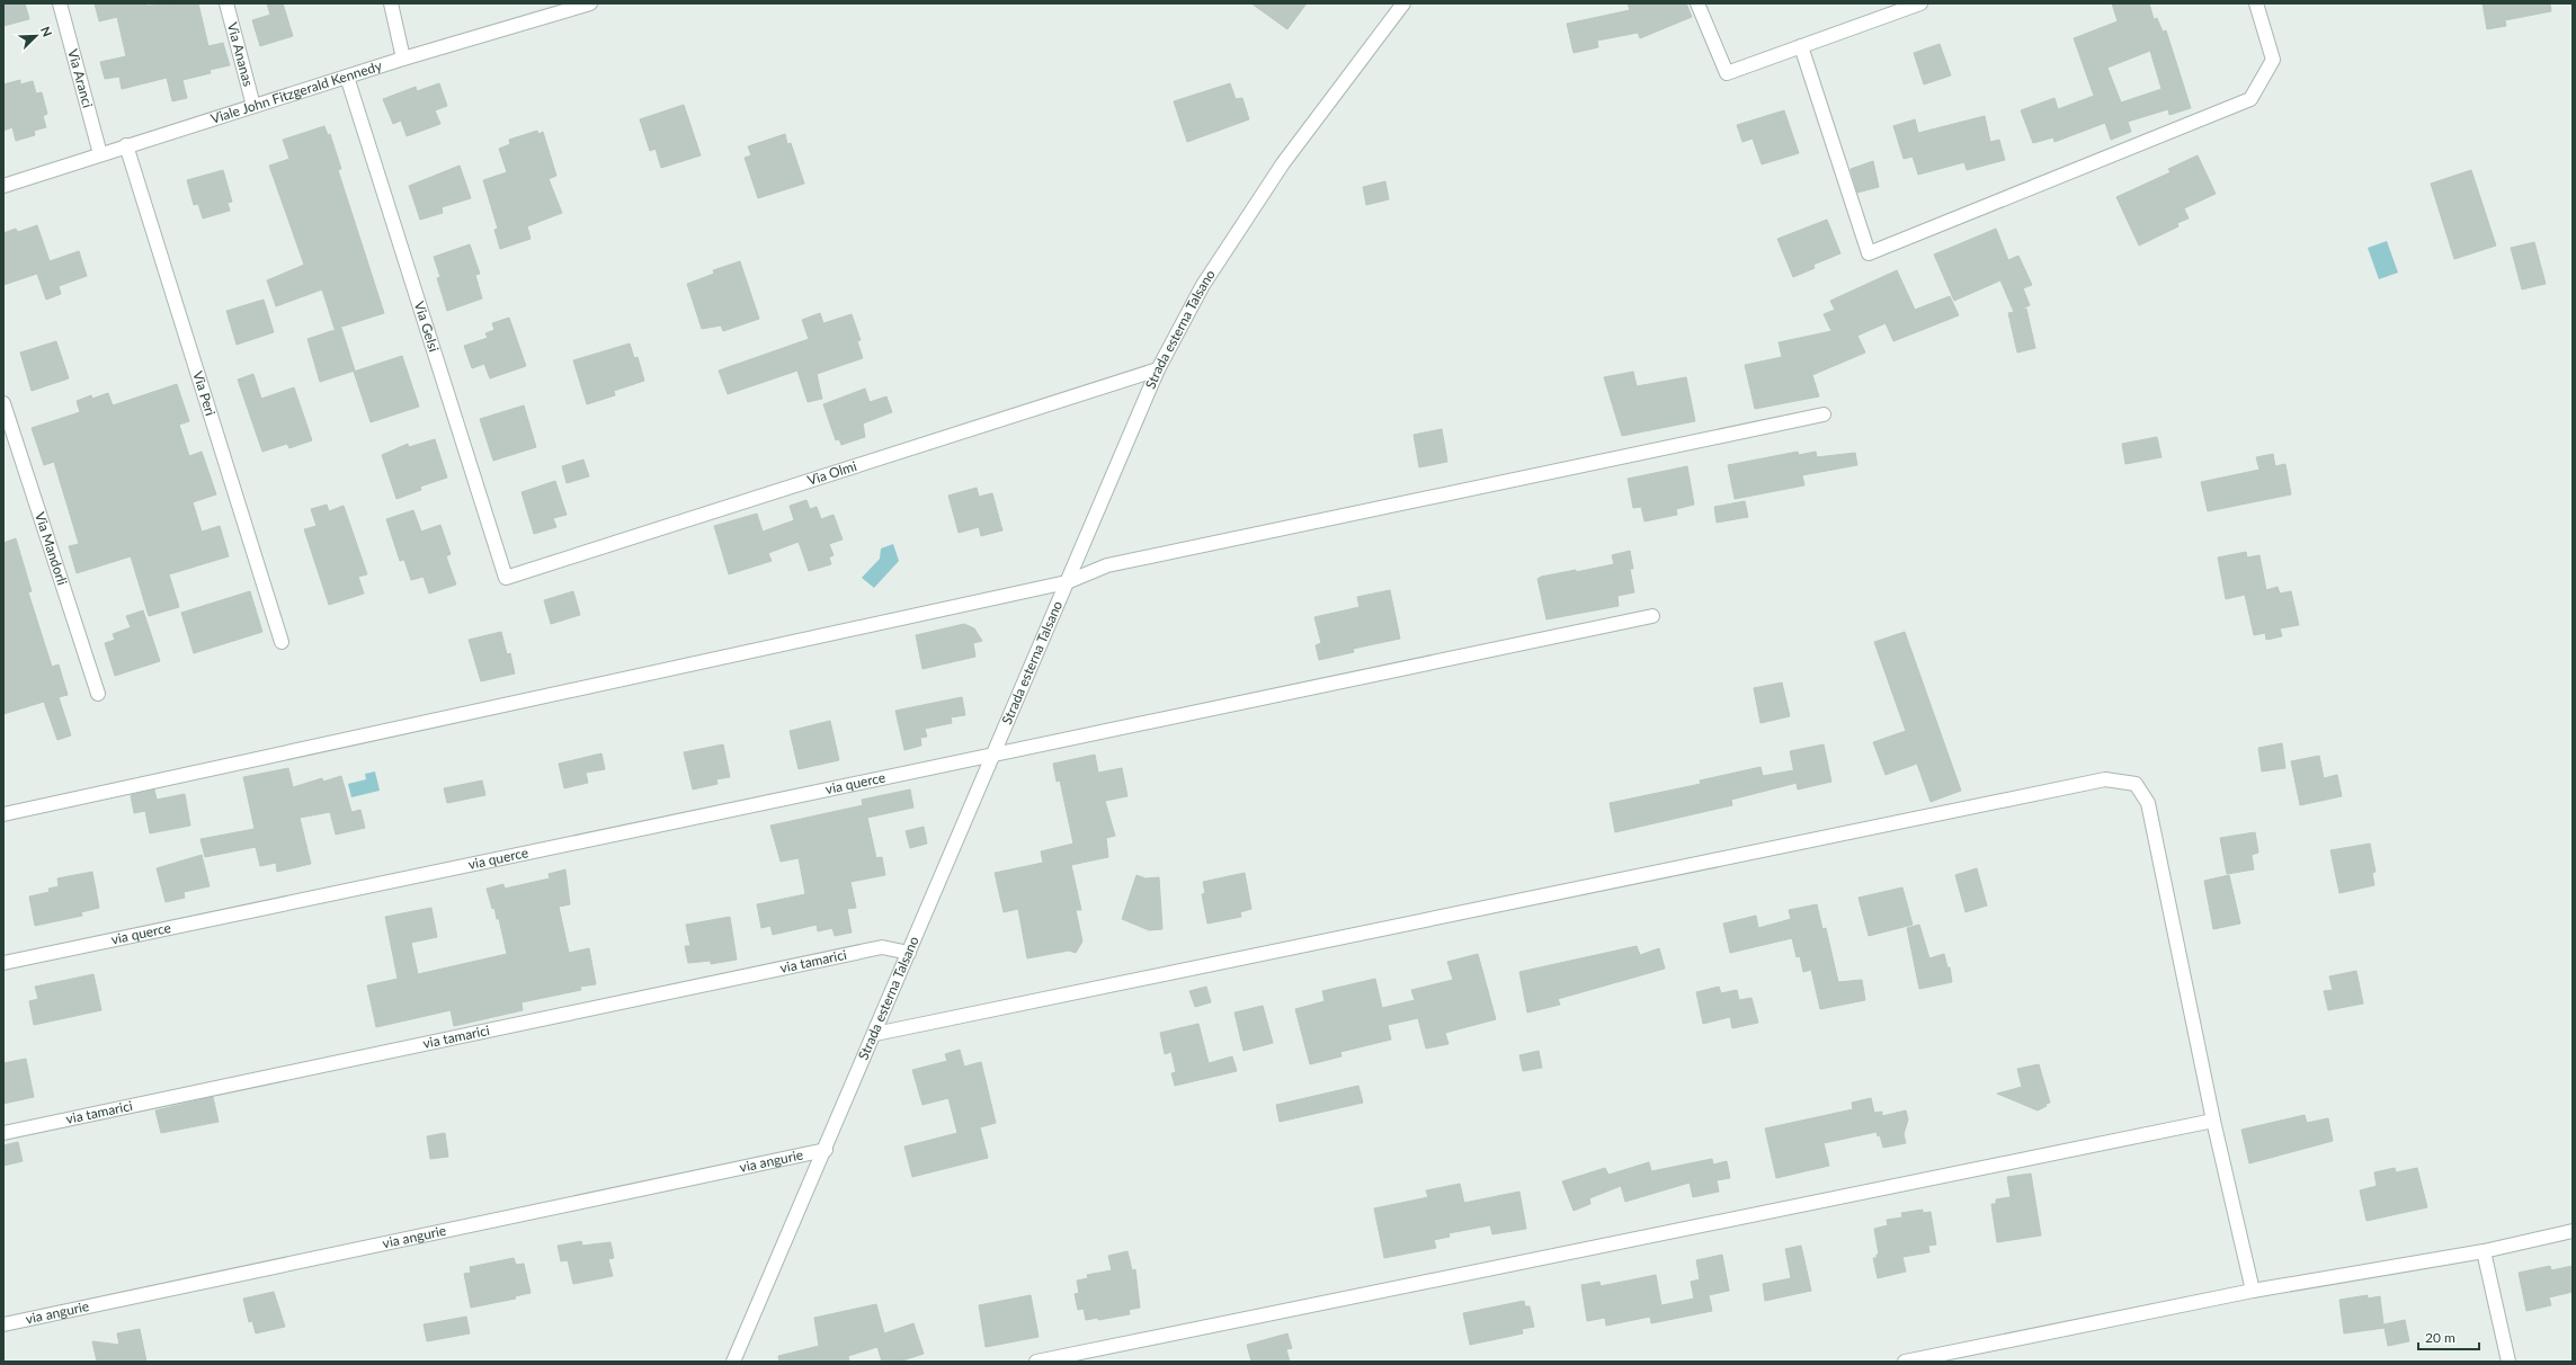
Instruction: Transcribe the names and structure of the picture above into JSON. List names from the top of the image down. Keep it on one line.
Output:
{"streets":{"street":["Via Ananas","Via Aranci","Viale John Fitzgerald Kennedy","Via Gelsi","Strada esterna Talsano","Via Peri","Via Olmi","Via Mandorli","via querce","via tamarici","via angurie"]},"crossings":[["Via Ananas","Viale John Fitzgerald Kennedy"],["Via Aranci","Viale John Fitzgerald Kennedy"],["Viale John Fitzgerald Kennedy","Via Gelsi"],["Viale John Fitzgerald Kennedy","Via Peri"],["Via Gelsi","Via Olmi"],["Strada esterna Talsano","Via Olmi"],["Strada esterna Talsano","via querce"],["Strada esterna Talsano","via tamarici"],["Strada esterna Talsano","via angurie"]],"scale_bar":"20 m","north":"top right"}
